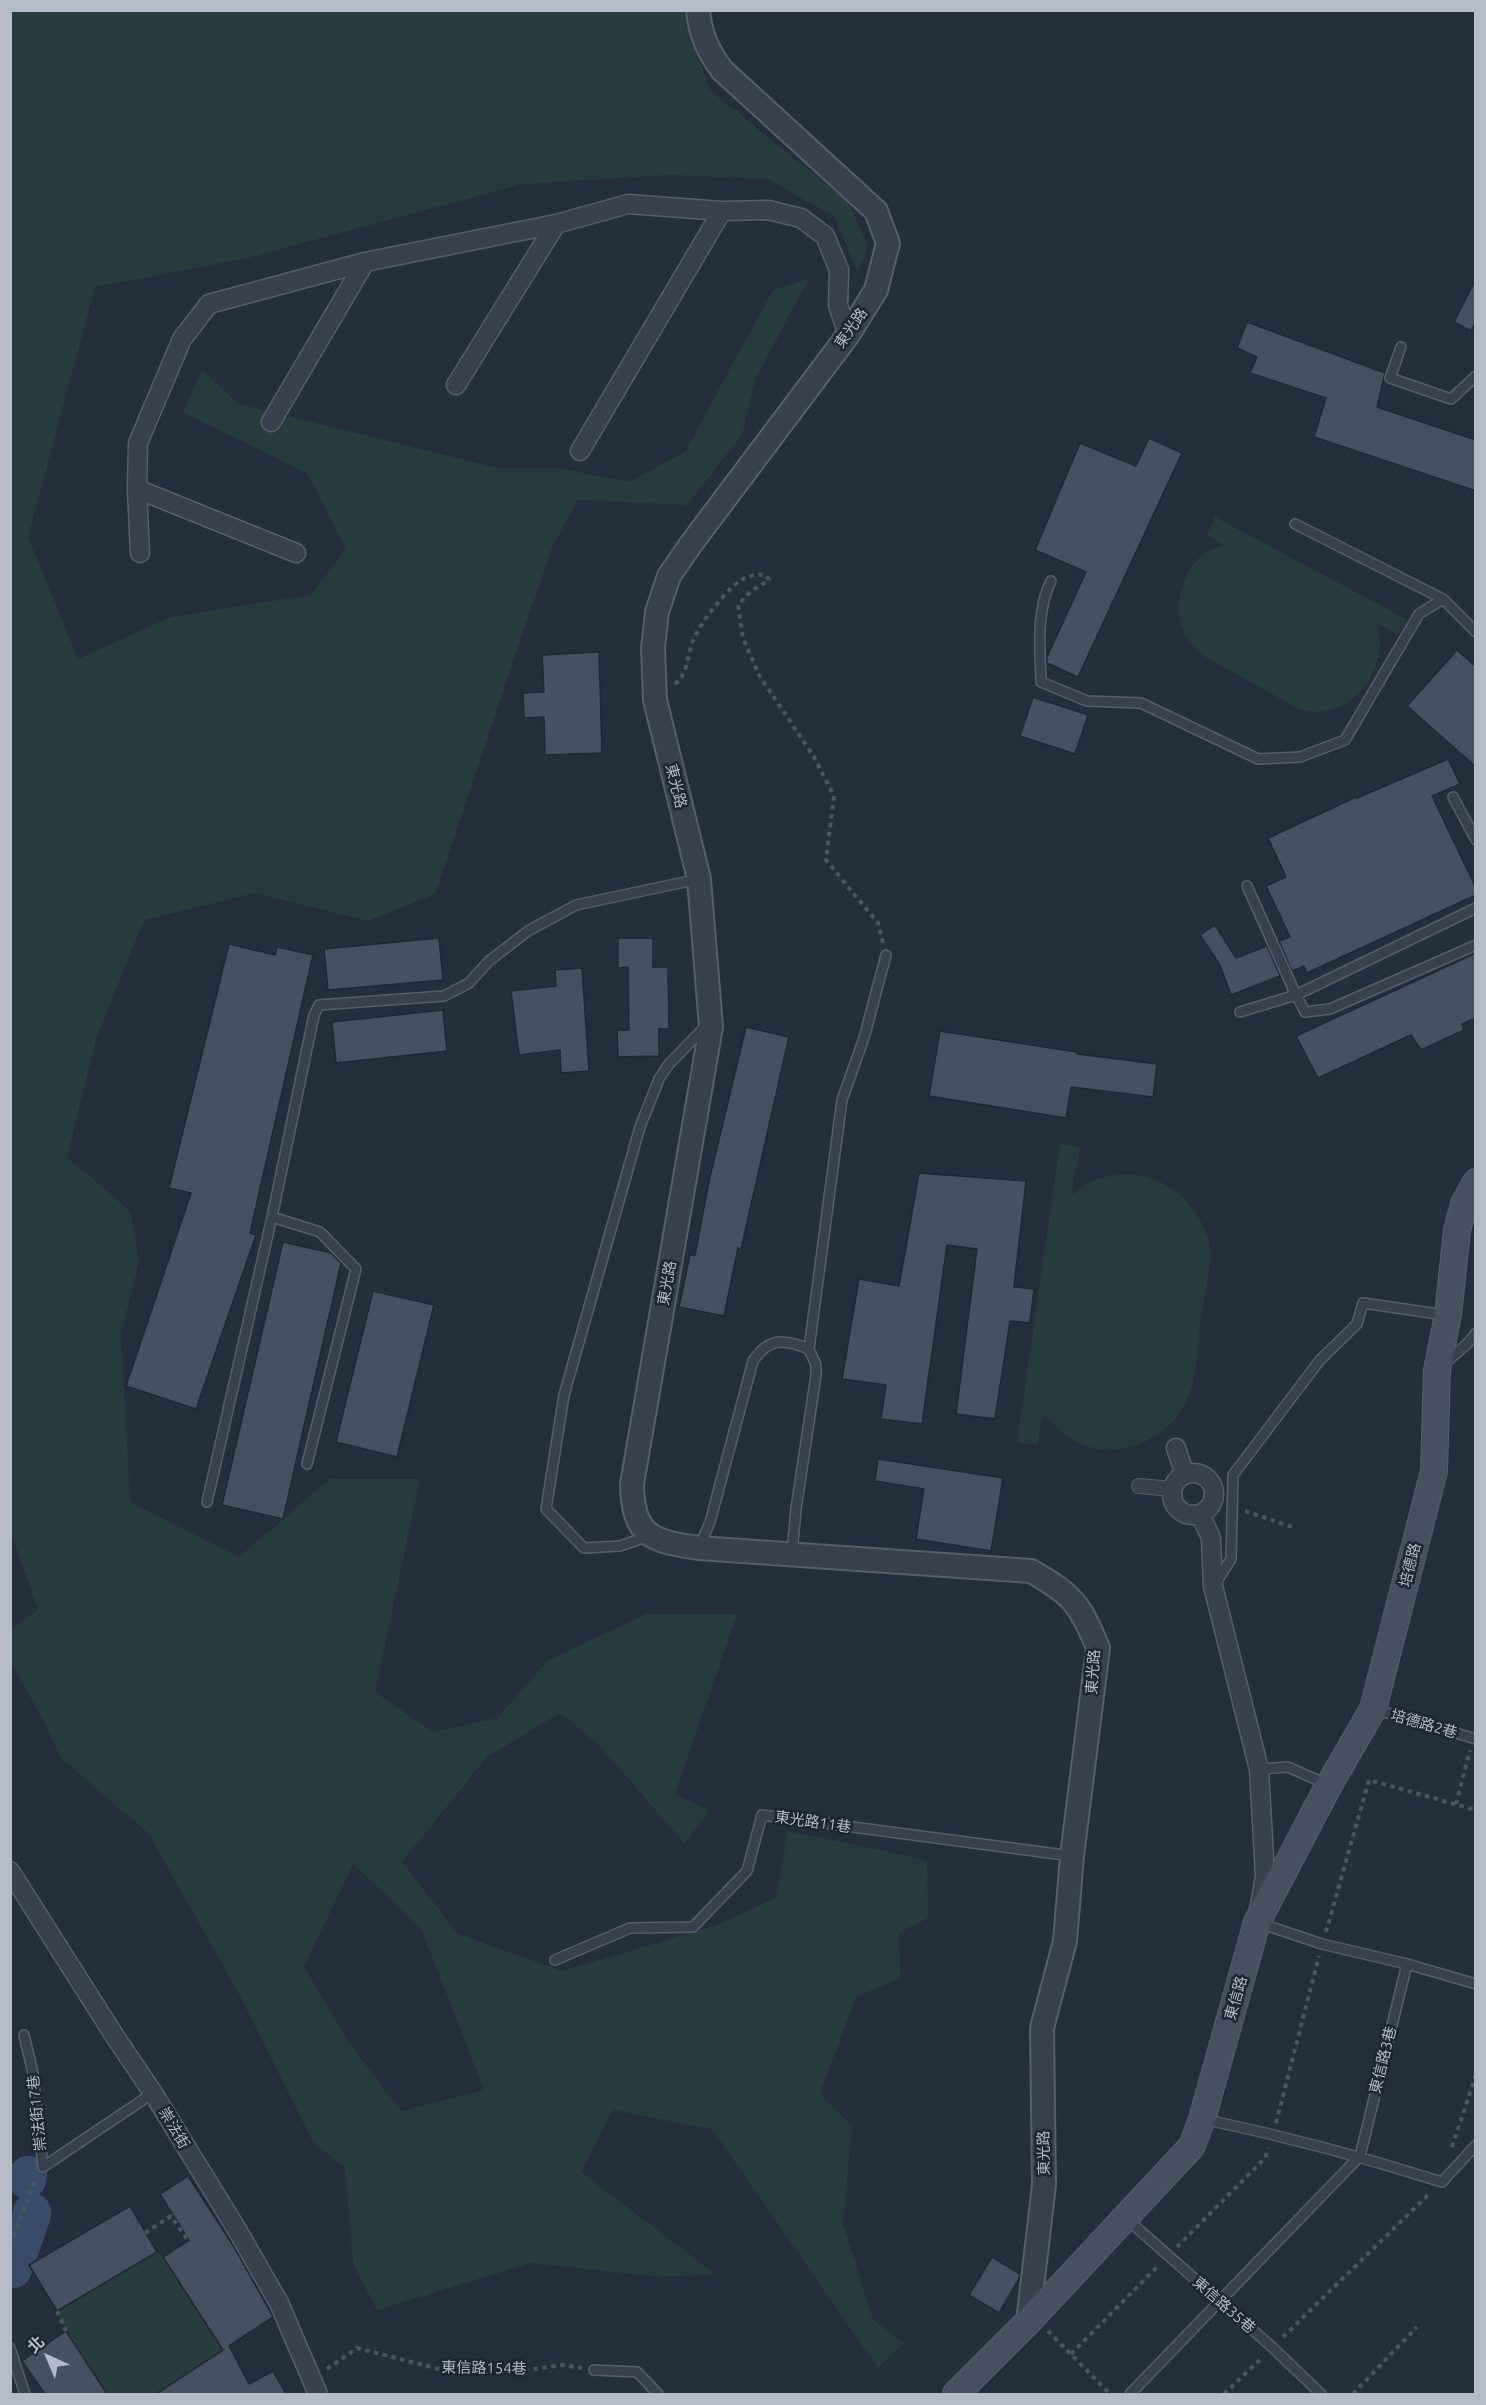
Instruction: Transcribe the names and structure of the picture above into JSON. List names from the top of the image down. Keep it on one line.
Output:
{"streets":{"main road":["培德路","東信路"],"street":["東光路","崇法街"],"lane":["培德路2巷","東光路11巷","東信路3巷","崇法街17巷","東信路35巷"],"path":["東信路154巷"]},"crossings":[["東光路","東光路11巷"],["東光路","東信路"],["培德路","培德路2巷"],["培德路","東信路"],["東信路","東信路35巷"],["崇法街17巷","崇法街"],["崇法街","東信路154巷"]],"north":"top left"}
